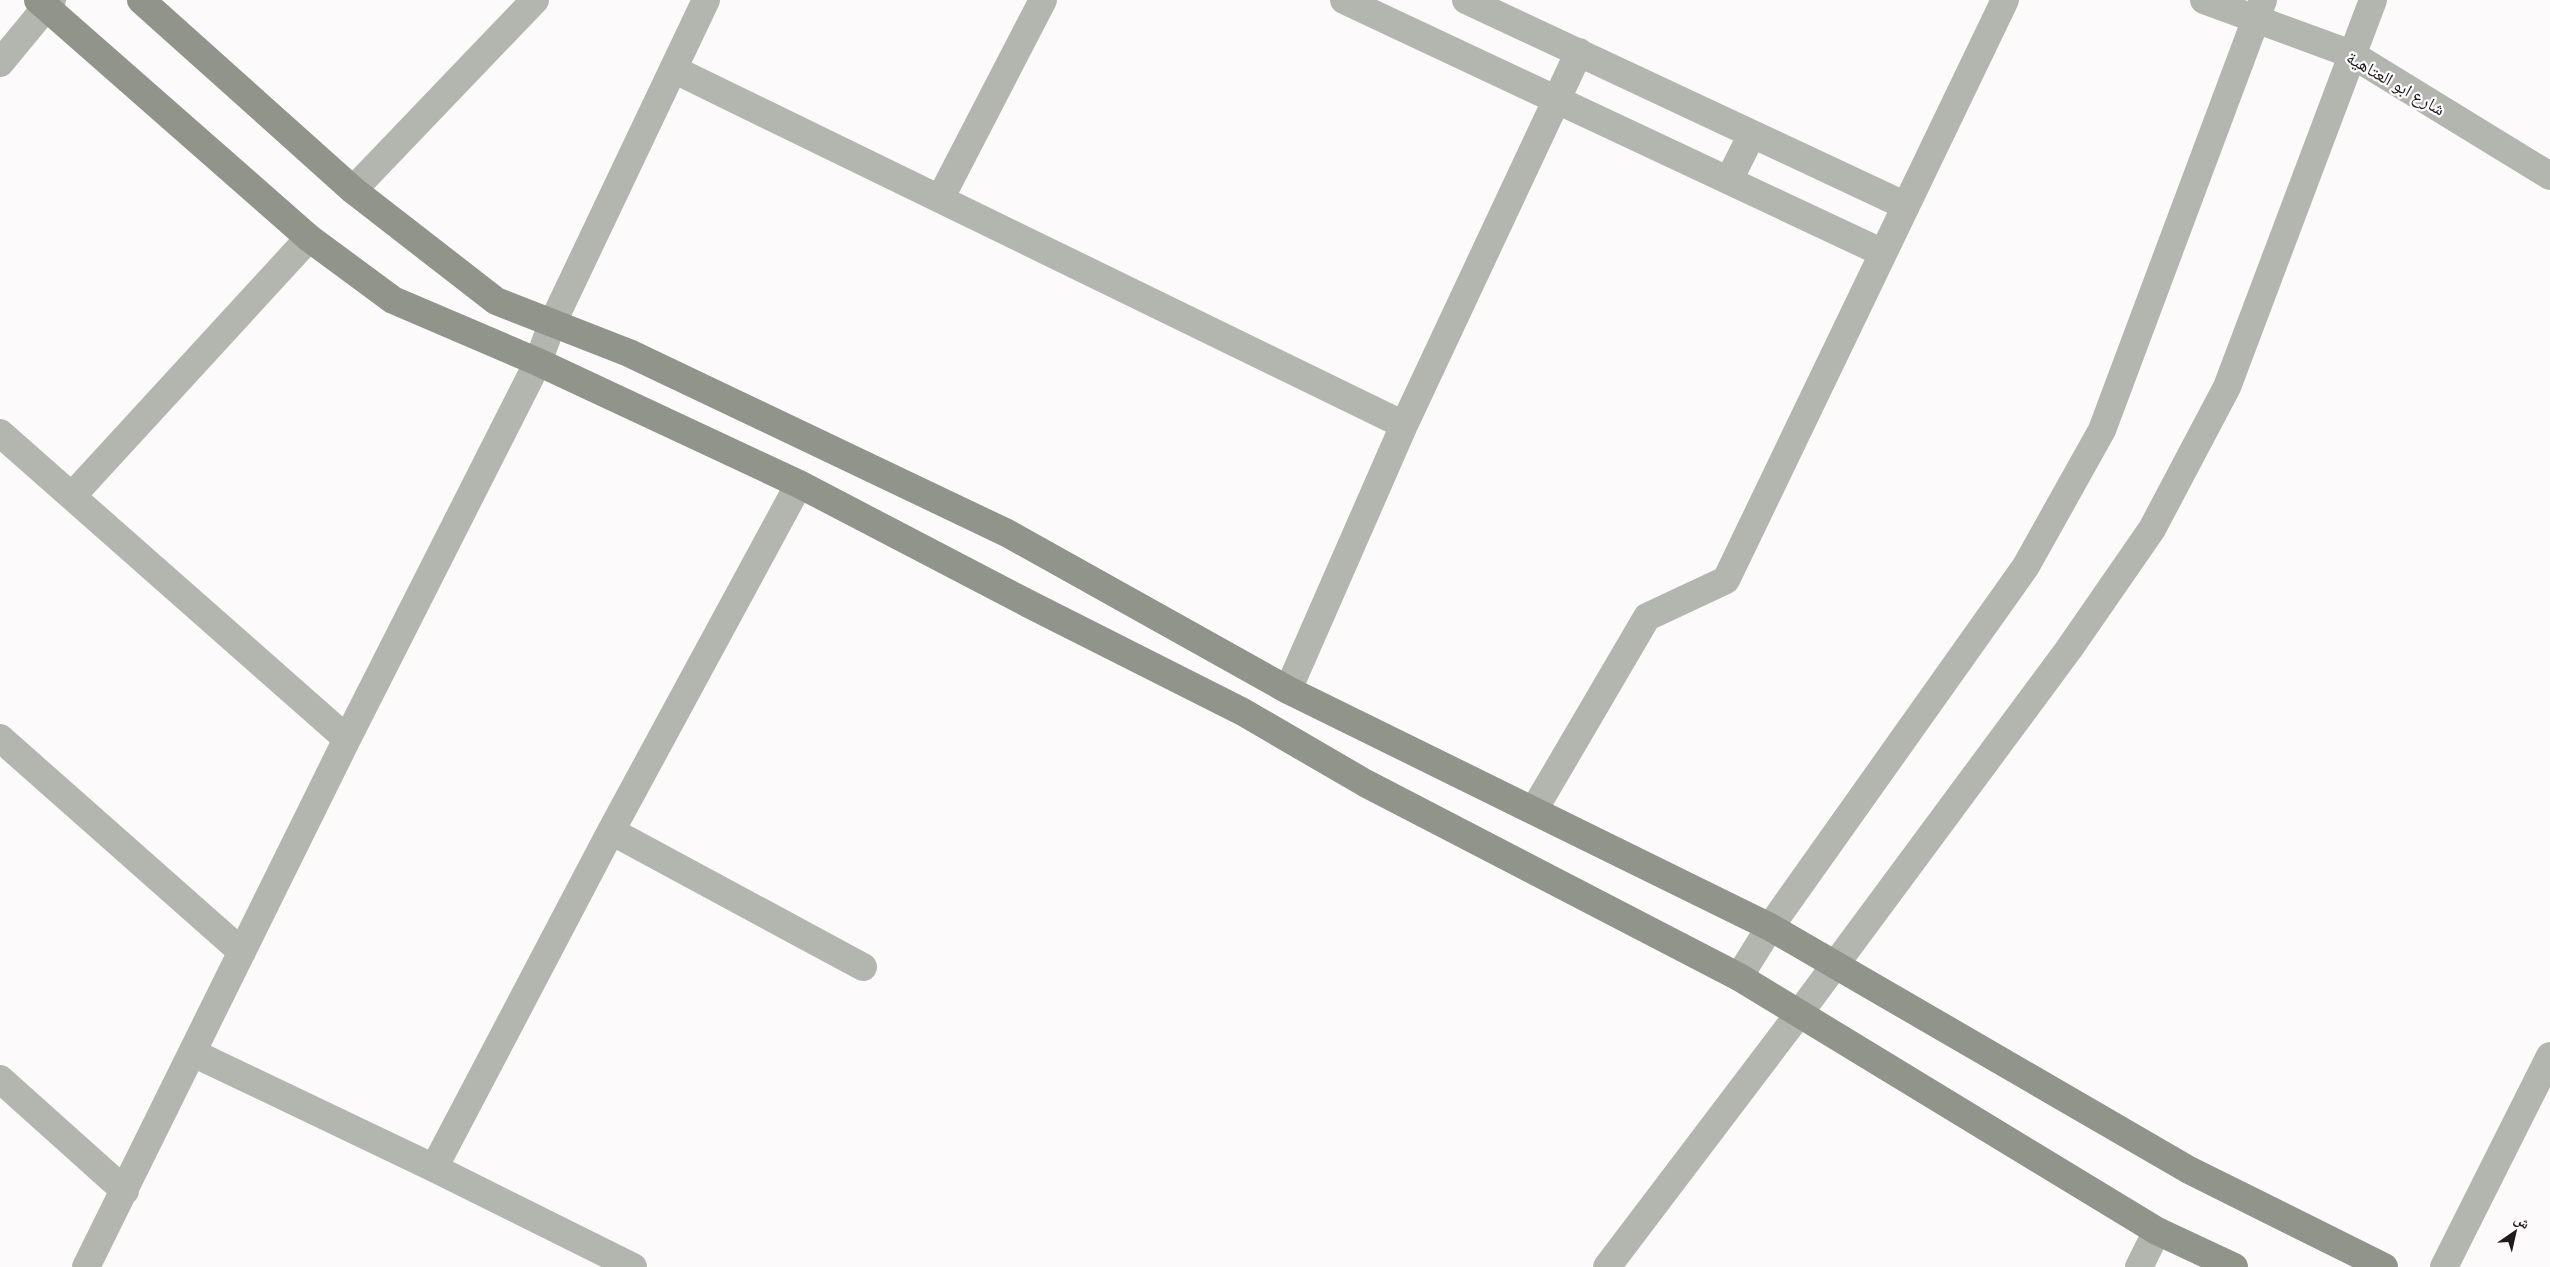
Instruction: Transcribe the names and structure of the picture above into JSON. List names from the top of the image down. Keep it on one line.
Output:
{"streets":{"street":["شارع ابو العتاهية"]},"north":"top right"}
